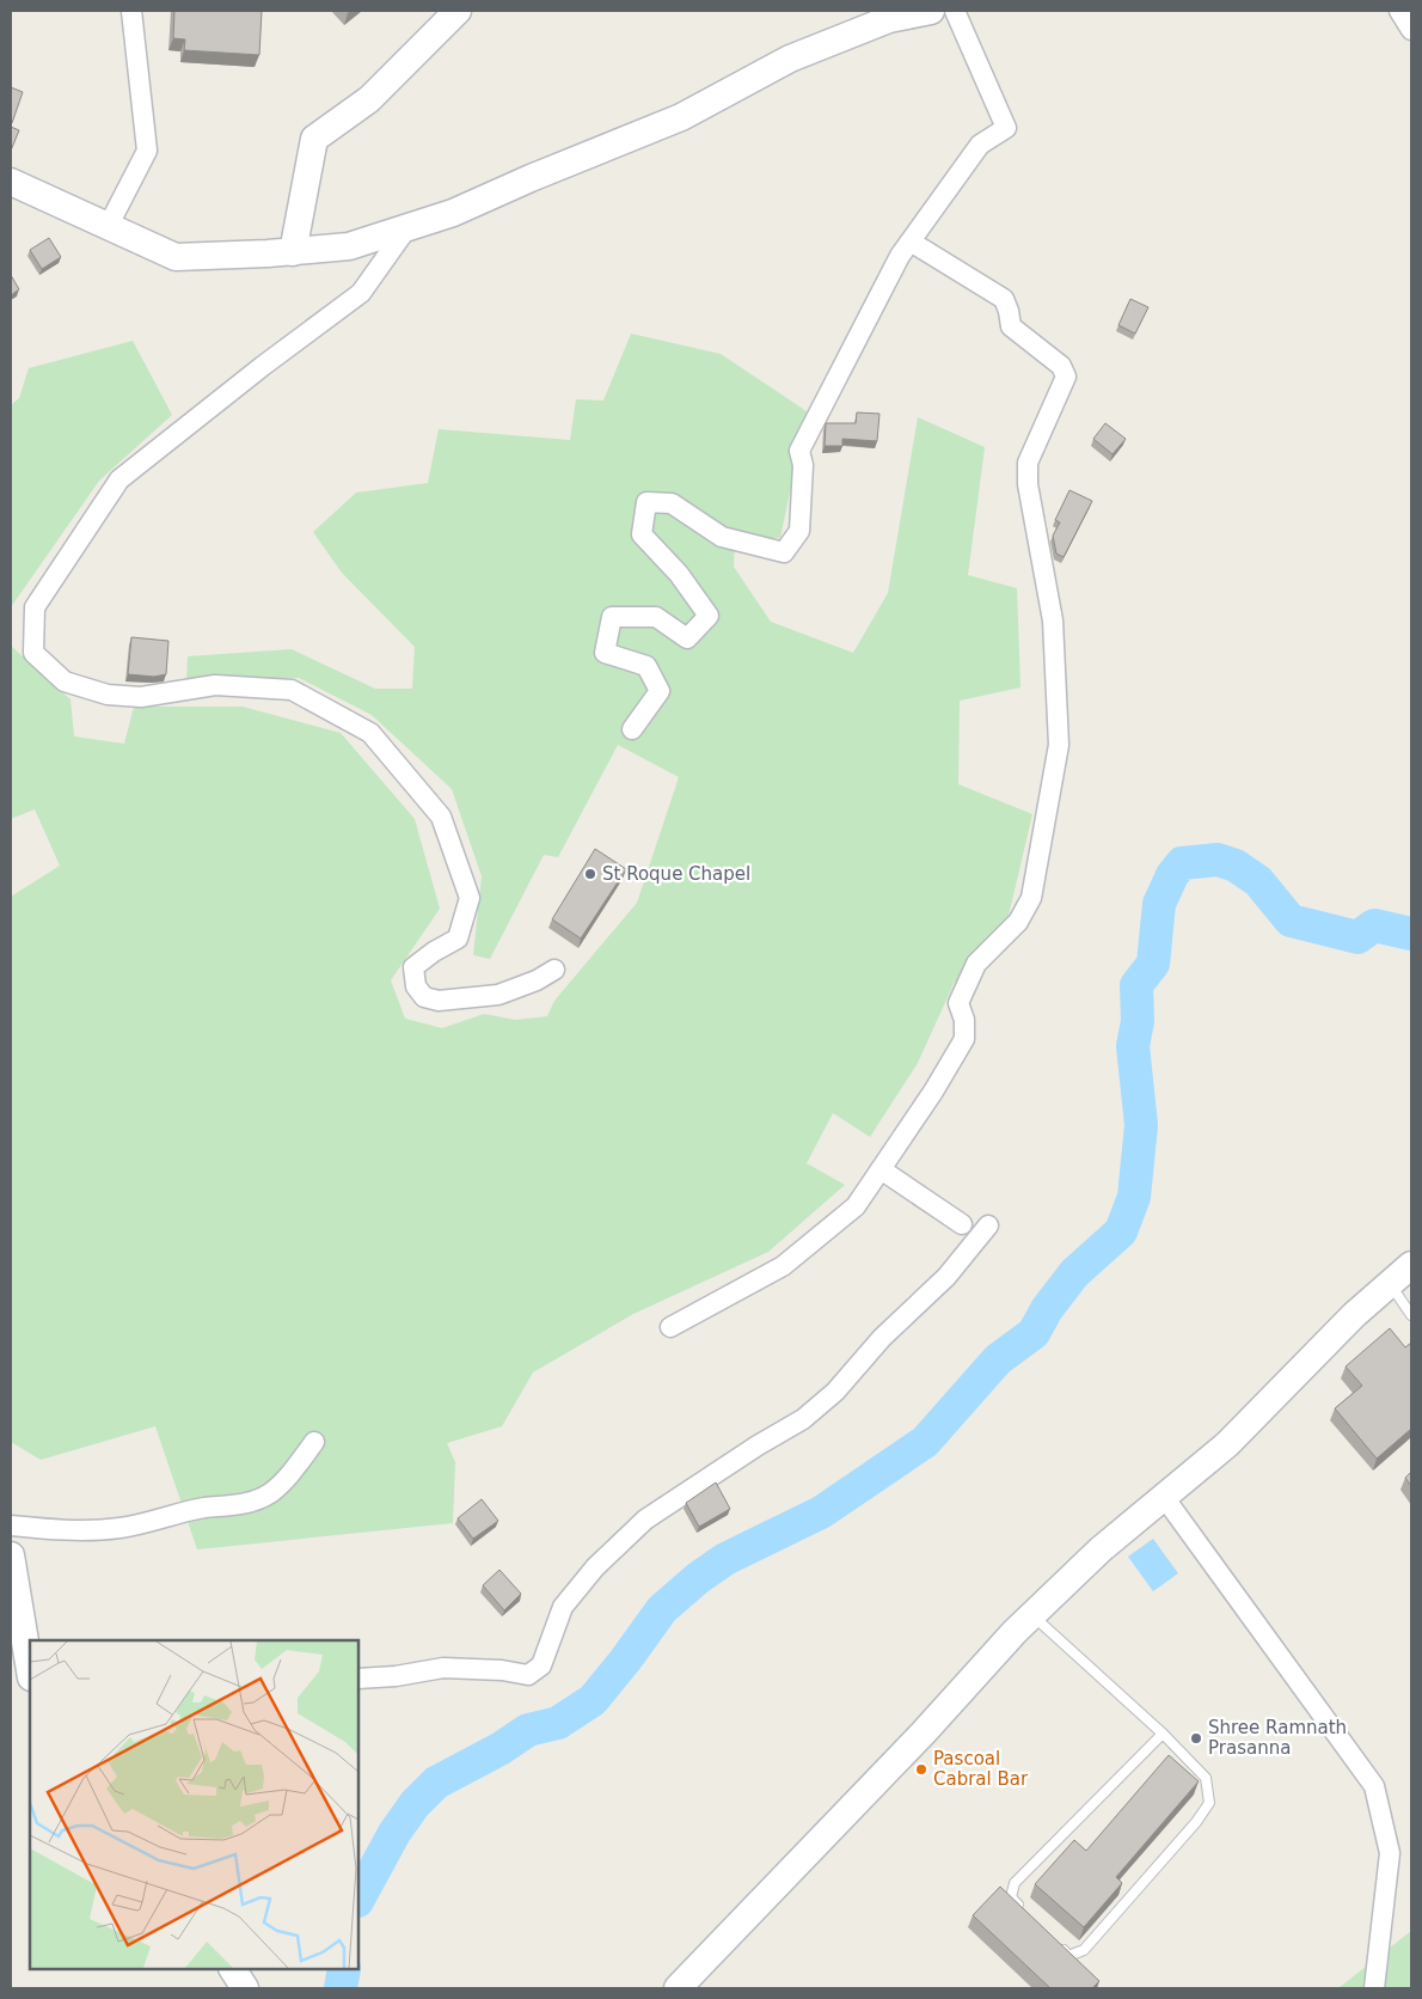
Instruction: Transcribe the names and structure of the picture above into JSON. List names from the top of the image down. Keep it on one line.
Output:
{"places":["St Roque Chapel","Shree Ramnath Prasanna","Pascoal Cabral Bar"]}
